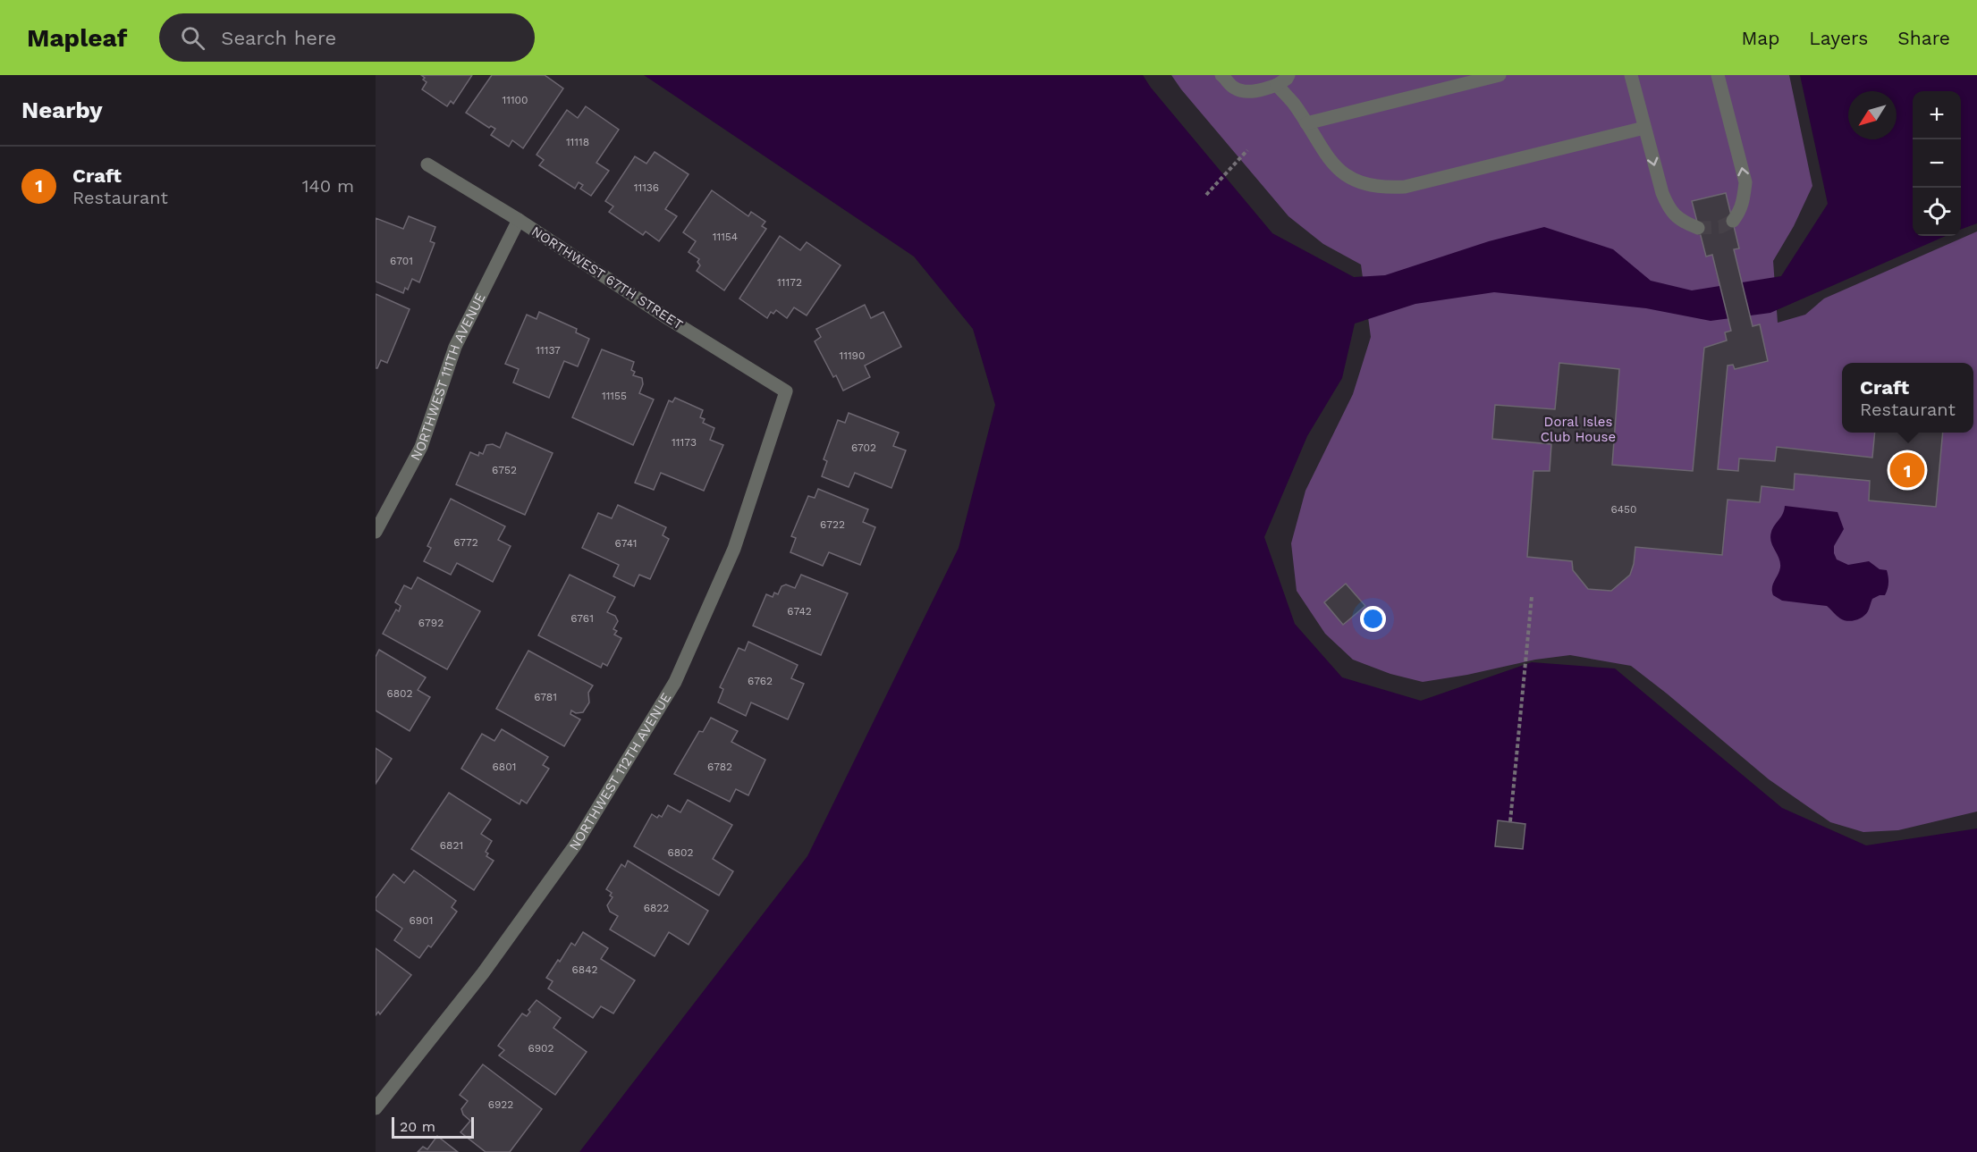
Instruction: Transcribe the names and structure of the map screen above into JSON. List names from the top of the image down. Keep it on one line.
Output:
{"streets":{"street":["NORTHWEST 67TH STREET","NORTHWEST 111TH AVENUE","NORTHWEST 112TH AVENUE"]},"crossings":[["NORTHWEST 67TH STREET","NORTHWEST 111TH AVENUE"],["NORTHWEST 67TH STREET","NORTHWEST 112TH AVENUE"]],"parks":["Doral Isles Club House"],"house_numbers":["11100","11118","11136","11154","6701","11172","11137","11190","11155","11173","6702","6752","6450","6722","6772","6741","6742","6761","6792","6762","6802","6781","6801","6782","6821","6802","6822","6901","6842","6902","6922"],"scale_bar":"20 m","north":"bottom left","page":{"header":"Mapleaf","search":"Search here","nav":["Map","Layers","Share"],"heading":"Nearby","map_buttons":["+","−"],"list":[{"mark":"1","name":"Craft","note":"Restaurant","value":"140 m"}],"popup":["Craft","Restaurant"],"pins":"1","scale":"20 m"}}
